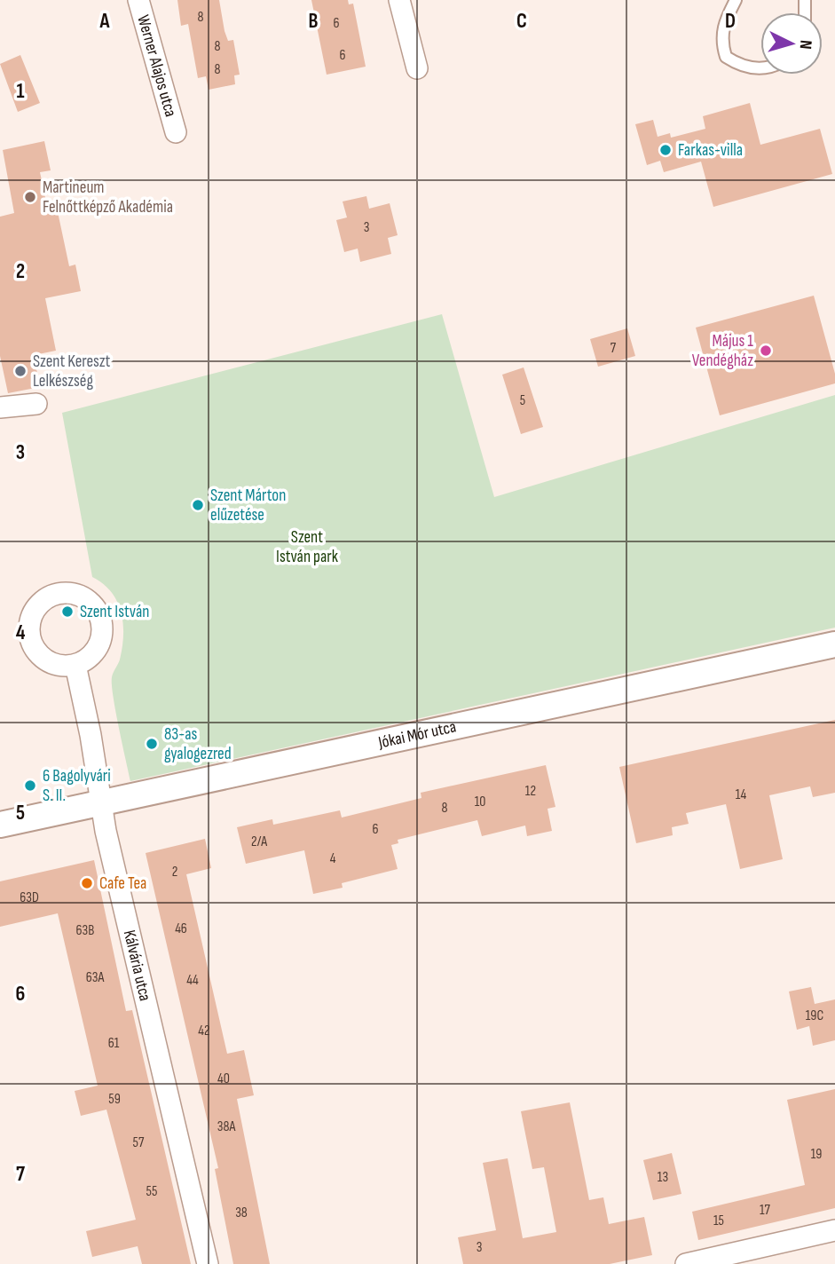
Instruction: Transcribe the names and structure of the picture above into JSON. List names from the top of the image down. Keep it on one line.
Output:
{"streets":{"street":["Werner Alajos utca","Jókai Mór utca","Kálvária utca"]},"crossings":[["Jókai Mór utca","Kálvária utca"]],"parks":["Szent István park"],"places":["Farkas-villa","Martineum Felnőttképző Akadémia","Május 1 Vendégház","Szent Kereszt Lelkészség","Szent Márton elűzetése","Szent István","83-as gyalogezred","6 Bagolyvári S. II.","Cafe Tea"],"house_numbers":["8","6","8","6","8","3","7","5","12","14","10","8","6","2/A","4","2","63D","46","63B","63A","44","19C","42","61","40","59","38A","57","19","13","55","17","38","15","3"],"north":"right","grid":{"columns":["A","B","C","D"],"rows":["1","2","3","4","5","6","7"]}}
